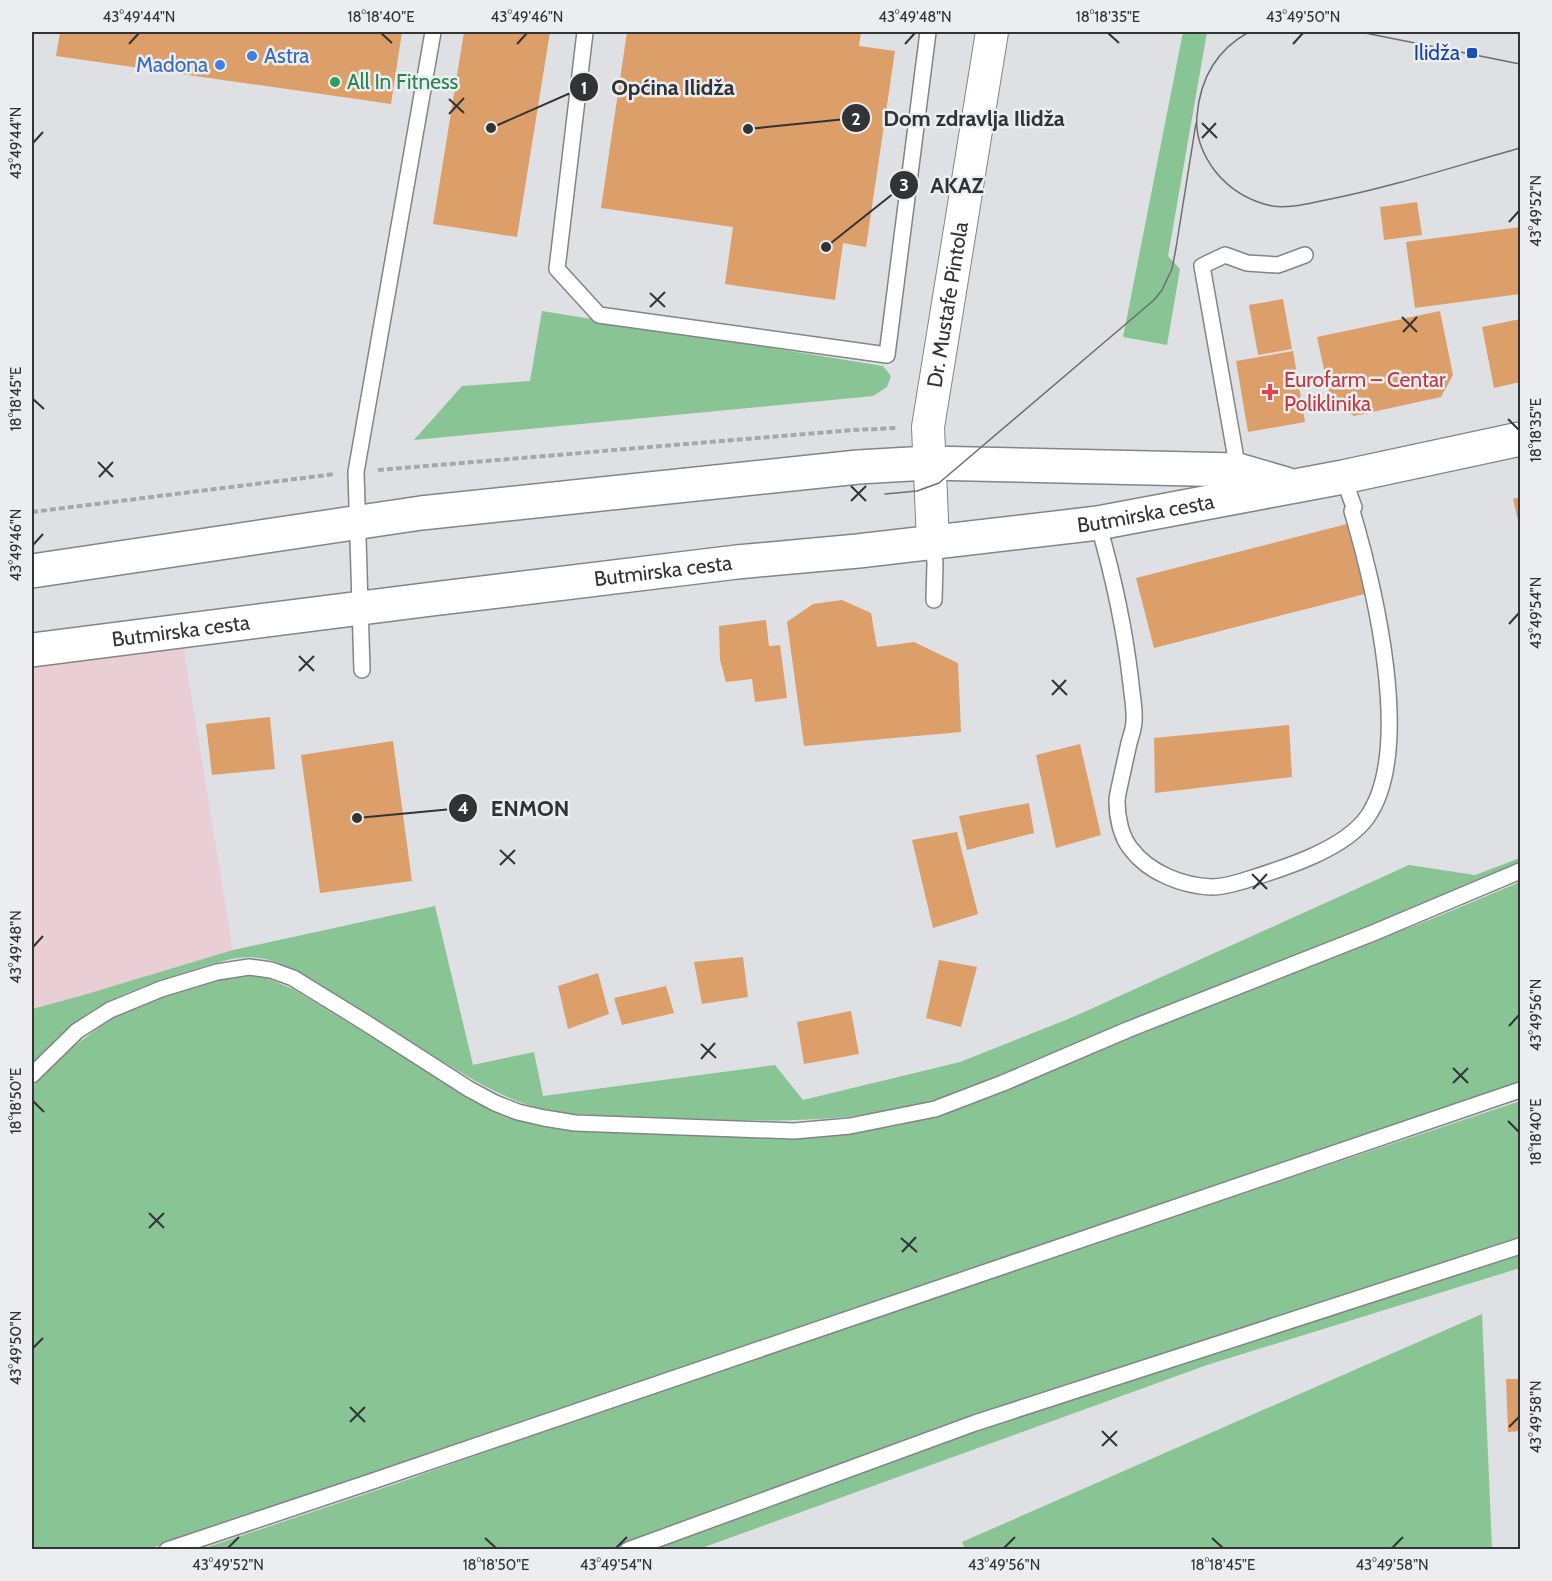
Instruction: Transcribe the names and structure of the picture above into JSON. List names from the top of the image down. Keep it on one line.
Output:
{"streets":{"main road":["Butmirska cesta"],"street":["Dr. Mustafe Pintola"]},"crossings":[["Dr. Mustafe Pintola","Butmirska cesta"]],"places":{"transit":["Ilidža"],"other":["Astra","Madona","All In Fitness","Općina Ilidža","Dom zdravlja Ilidža","AKAZ","ENMON"],"health":["Eurofarm – Centar Poliklinika"]},"coordinates":["43°49'44\"N","18°18'40\"E","43°49'46\"N","43°49'48\"N","18°18'35\"E","43°49'50\"N","43°49'52\"N","18°18'45\"E","43°49'54\"N","43°49'56\"N","18°18'50\"E","43°49'58\"N"]}
